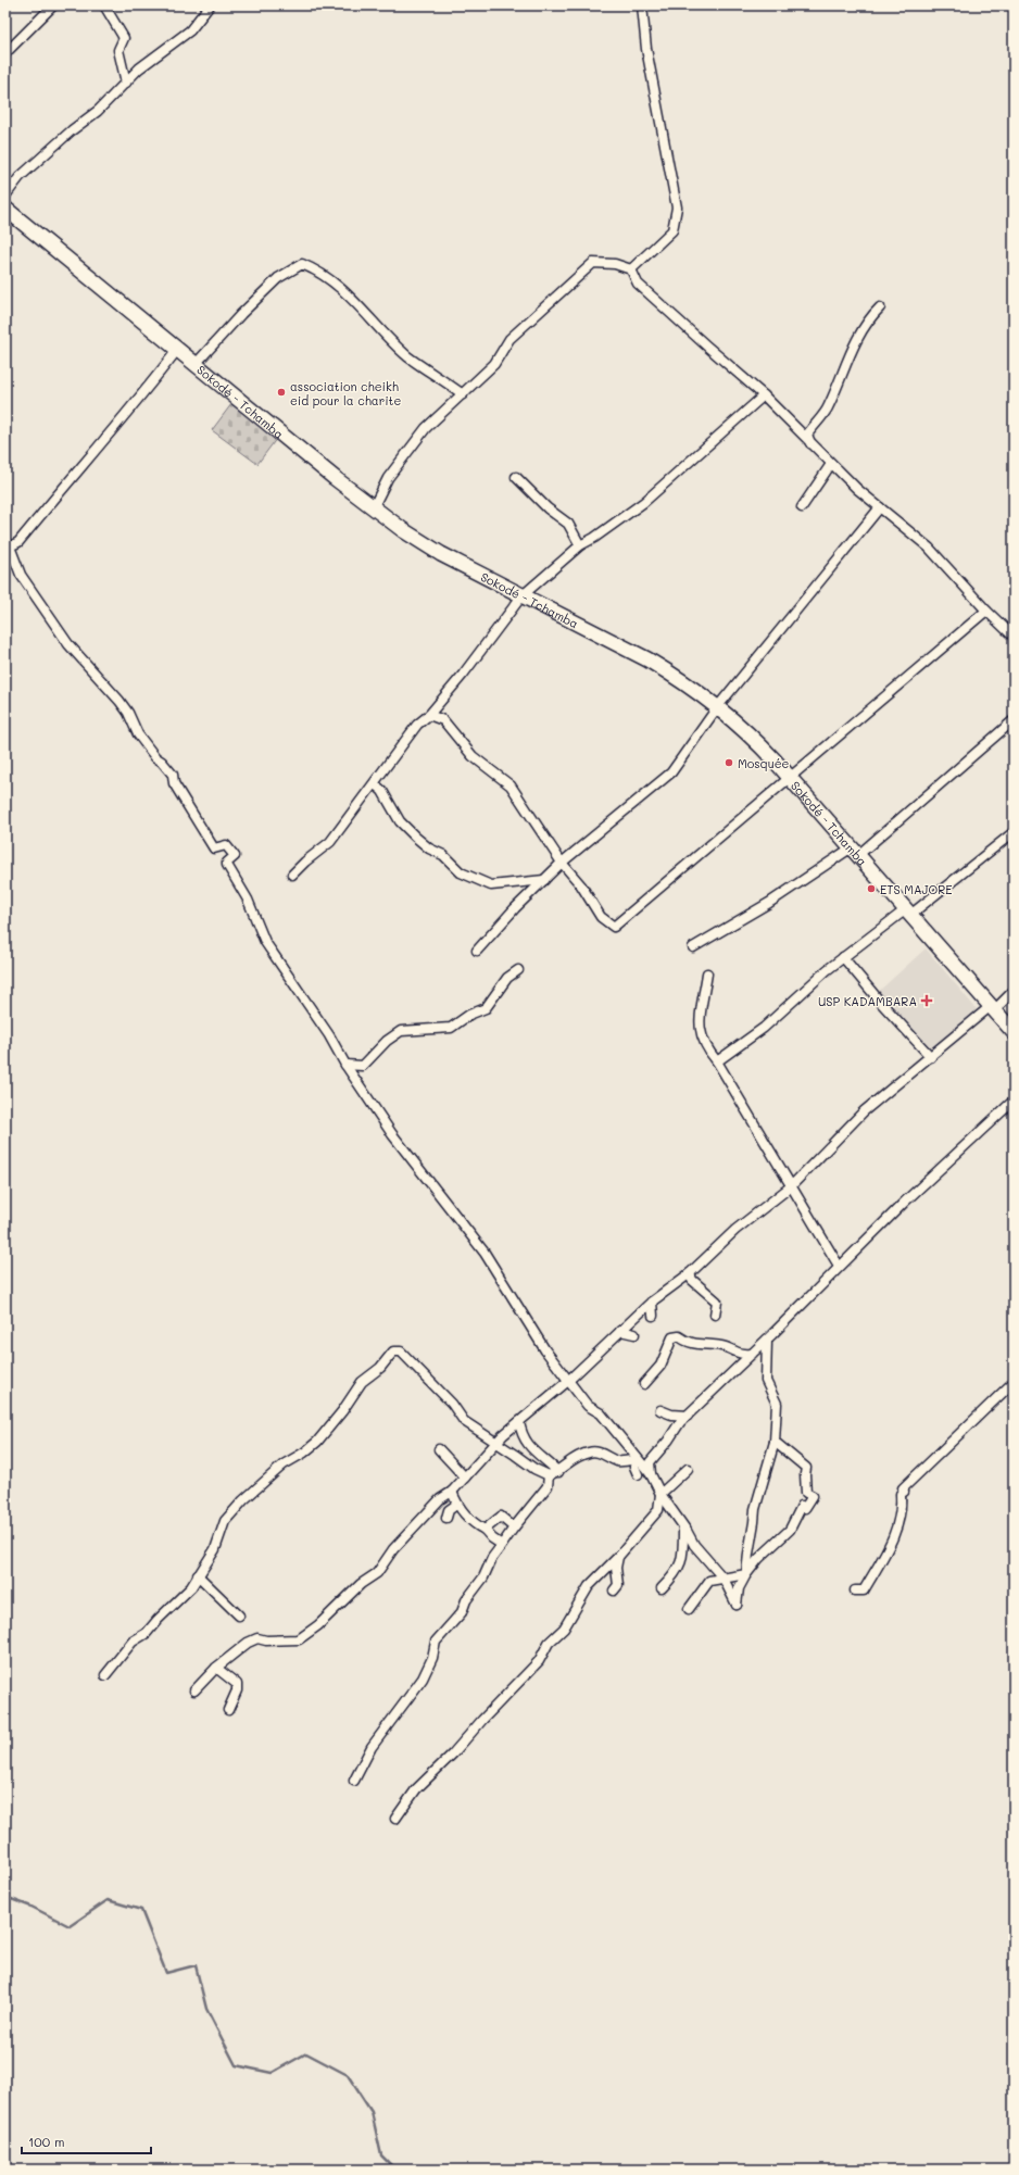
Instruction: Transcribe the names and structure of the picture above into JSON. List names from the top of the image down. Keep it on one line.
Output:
{"streets":{"main road":["Sokodé - Tchamba"]},"places":{"other":["association cheikh eid pour la charite","Mosquée","ETS MAJORE"],"health":["USP KADAMBARA"]},"scale_bar":"100 m"}
